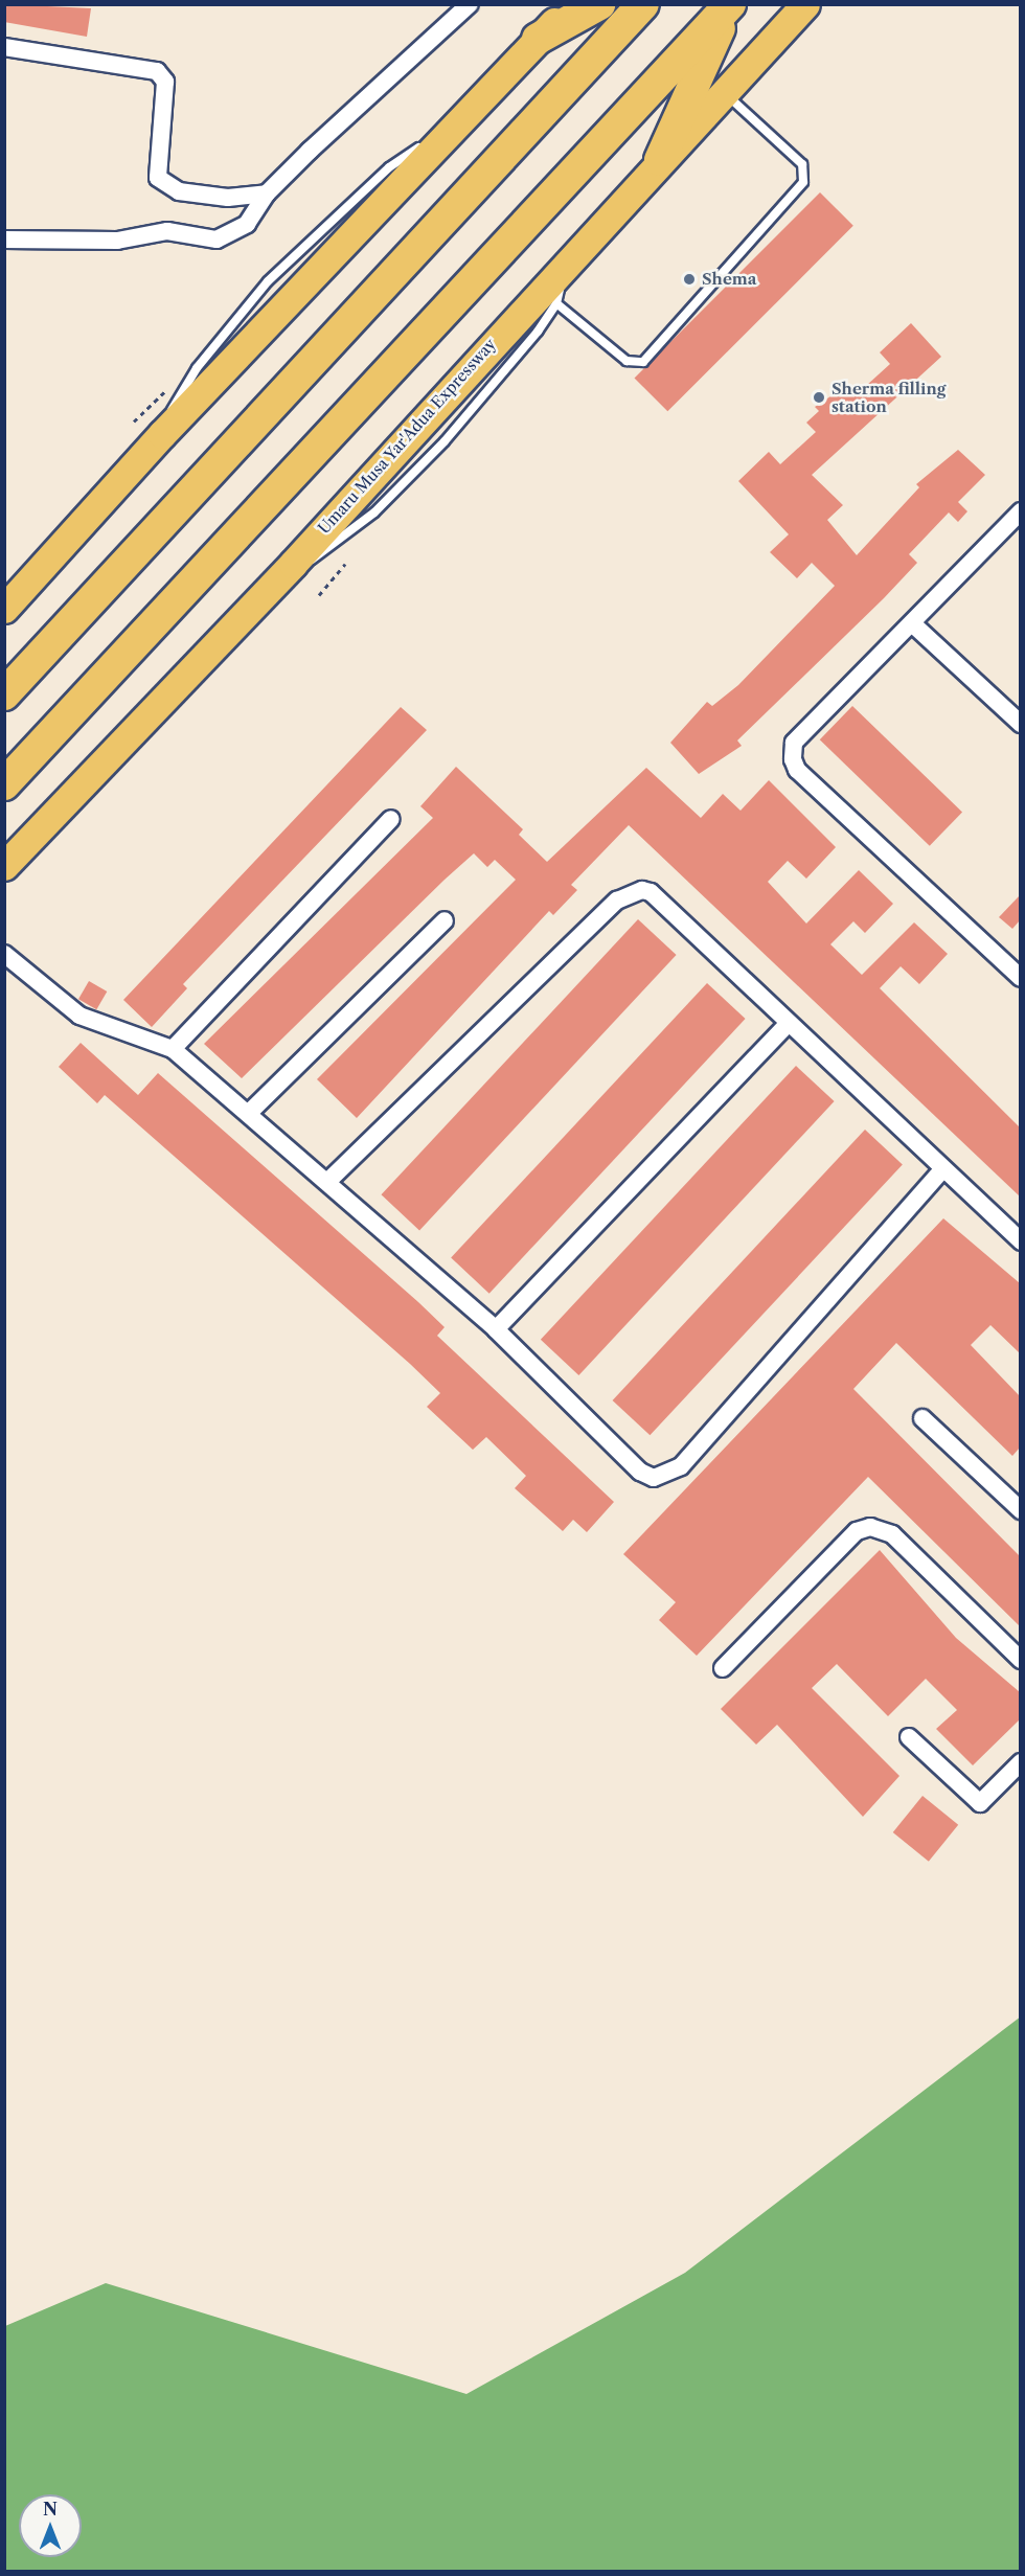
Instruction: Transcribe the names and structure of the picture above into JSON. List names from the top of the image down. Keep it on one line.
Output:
{"streets":{"highway":["Umaru Musa Yar'Adua Expressway"]},"places":["Shema","Sherma filling station"],"north":"top"}
